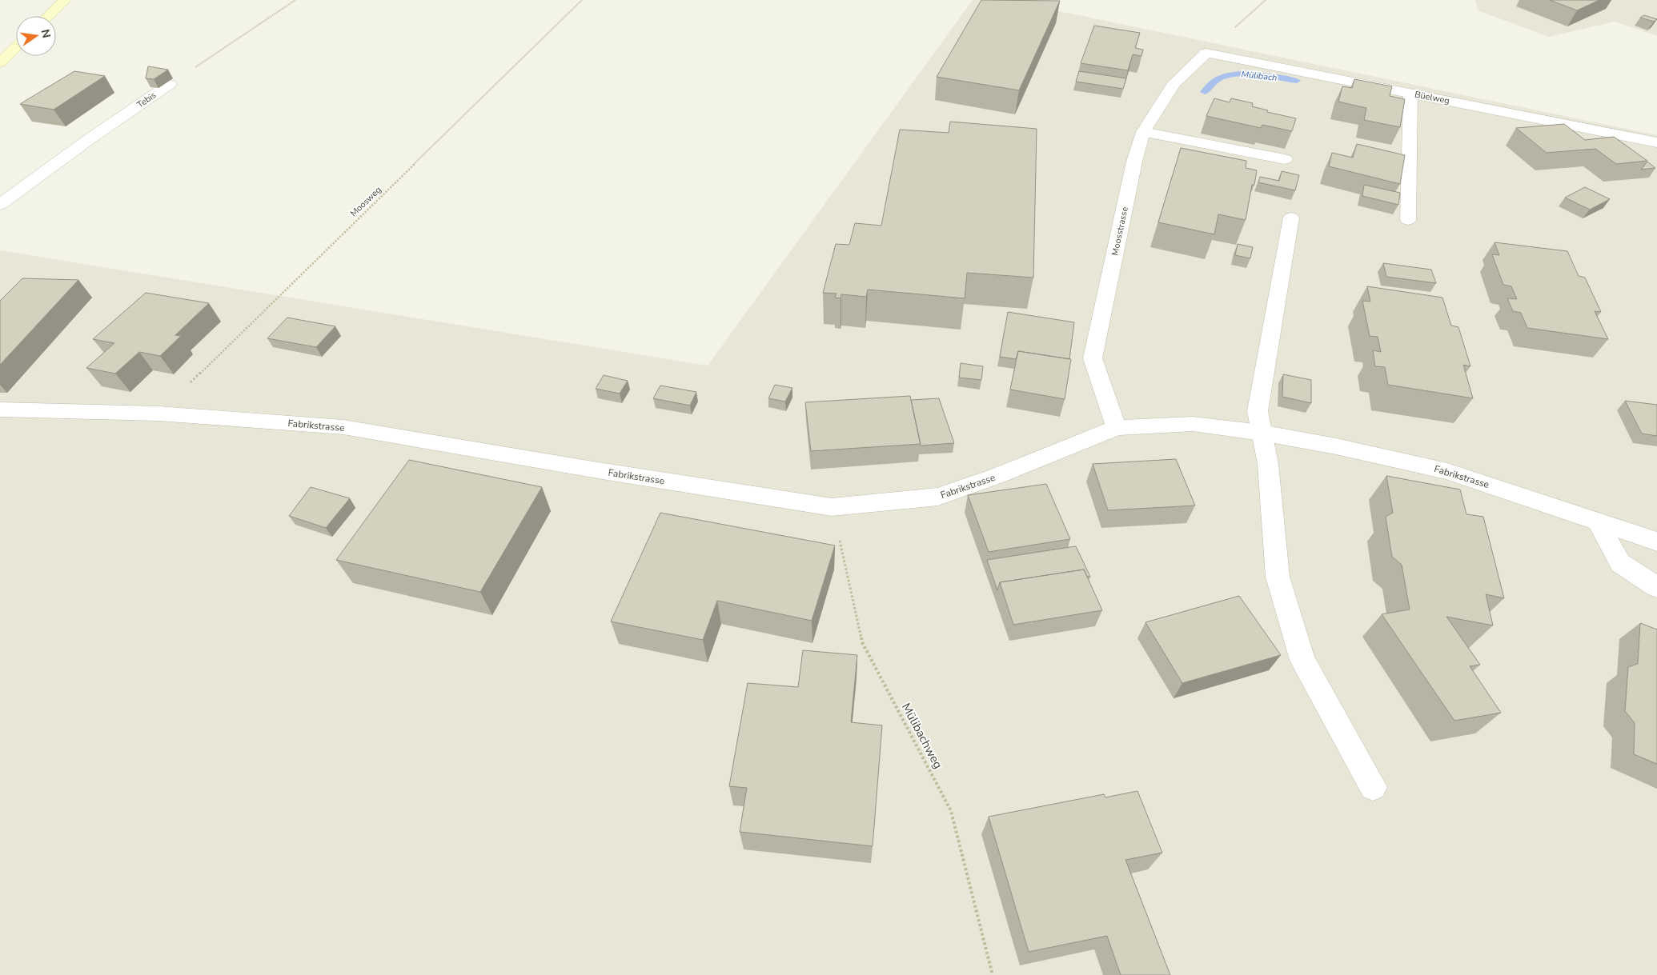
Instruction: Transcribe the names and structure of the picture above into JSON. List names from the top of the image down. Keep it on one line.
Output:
{"streets":{"street":["Büelweg","Tebis","Moosstrasse","Fabrikstrasse"],"path":["Moosweg","Mülibachweg"]},"crossings":[["Büelweg","Moosstrasse"],["Moosweg","Fabrikstrasse"],["Moosstrasse","Fabrikstrasse"],["Fabrikstrasse","Mülibachweg"]],"water":["Mülibach"],"north":"right"}
